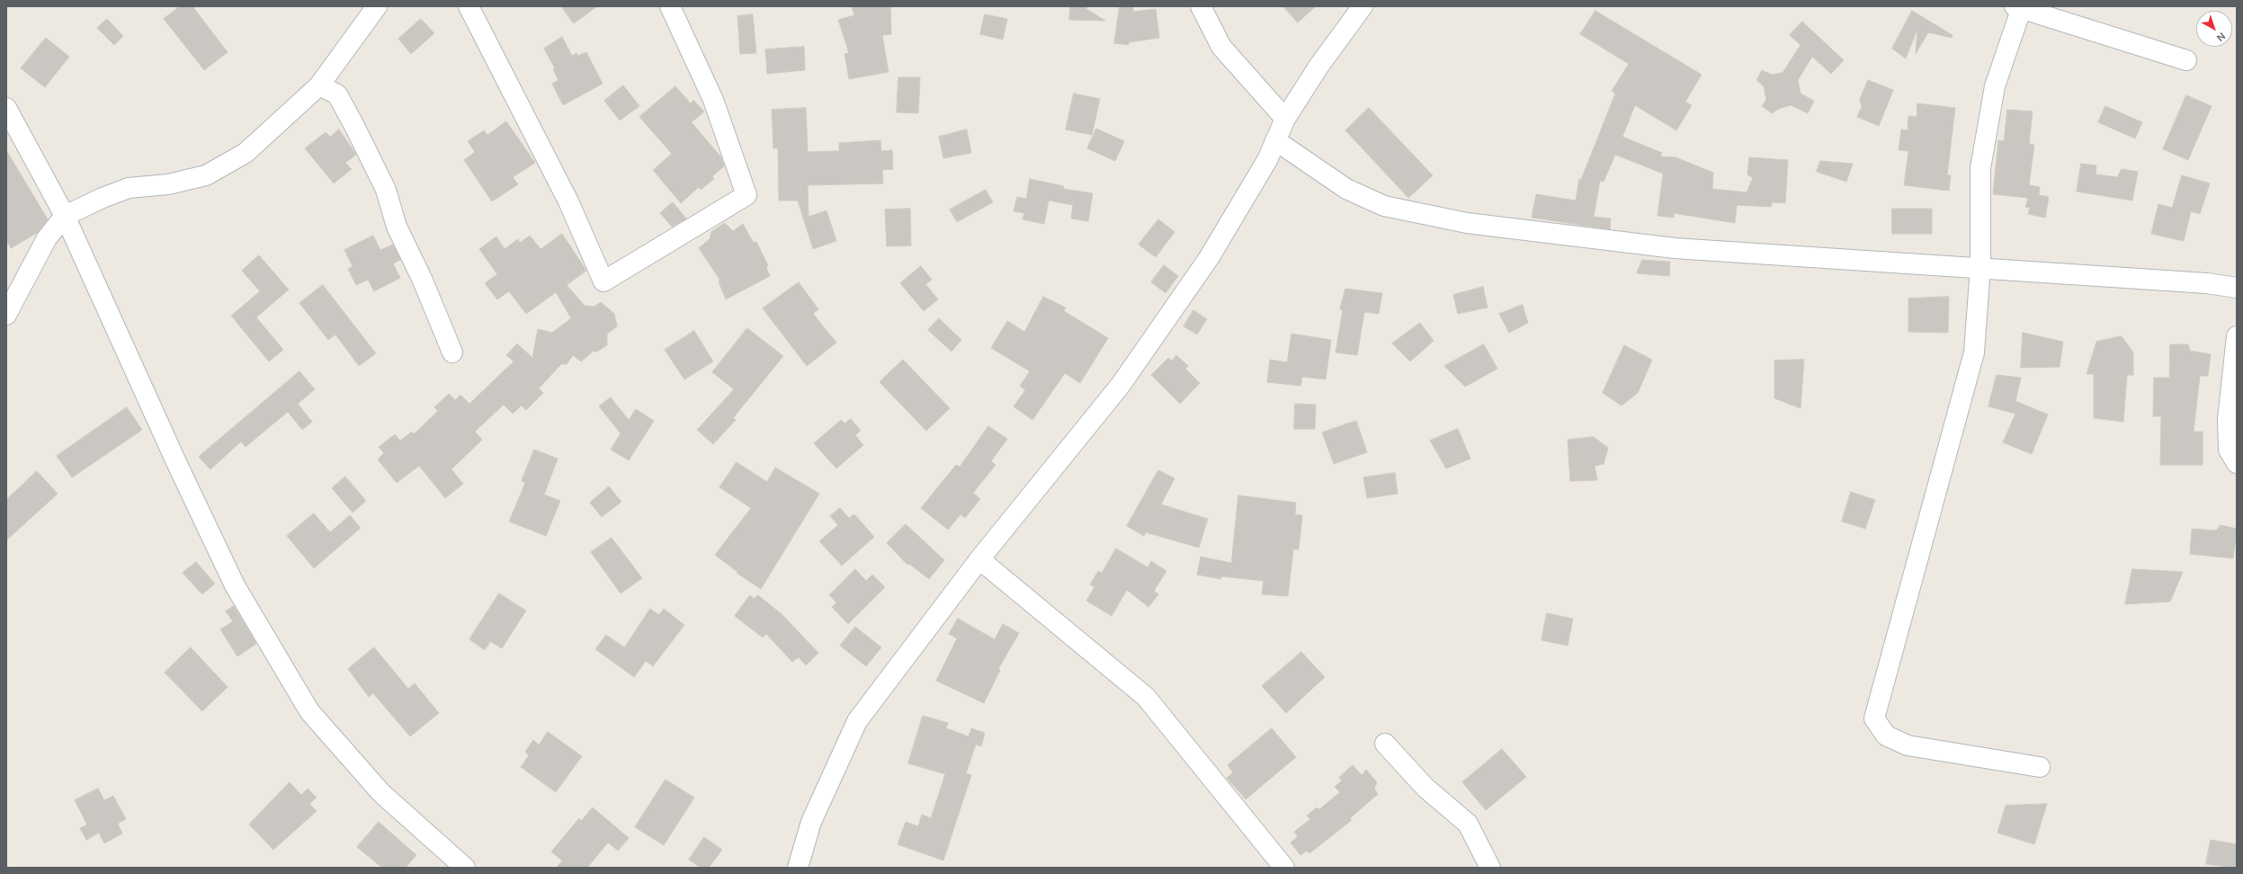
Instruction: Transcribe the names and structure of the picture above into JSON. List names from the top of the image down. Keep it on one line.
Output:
{"north":"bottom right"}
